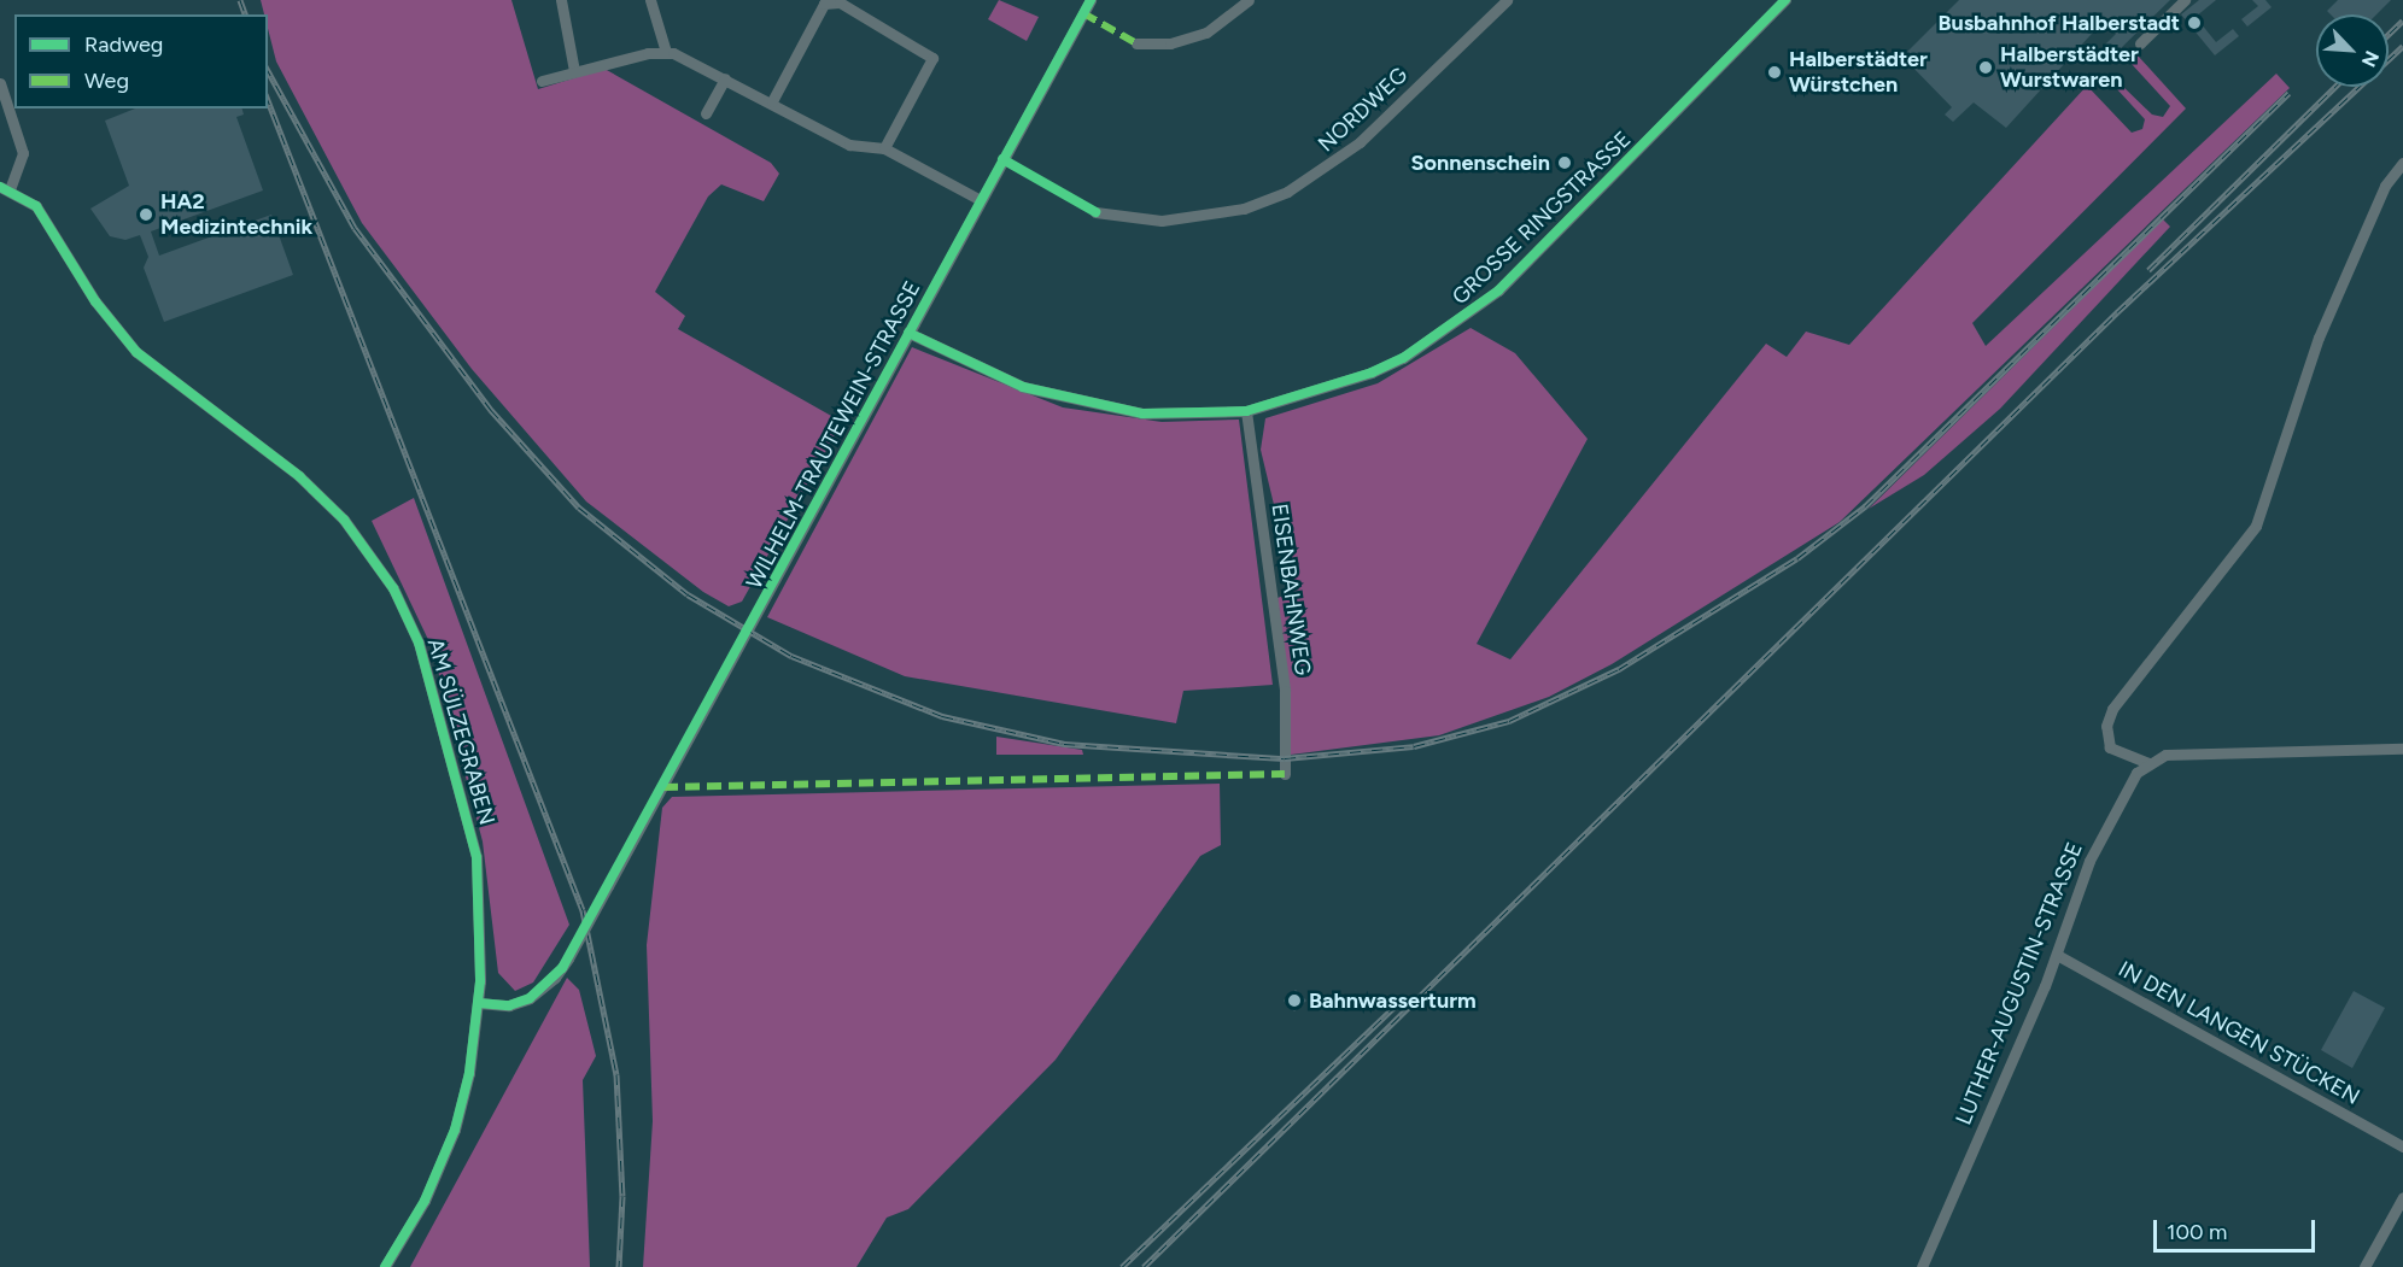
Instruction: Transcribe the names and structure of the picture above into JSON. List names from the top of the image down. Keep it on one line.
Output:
{"streets":{"street":["NORDWEG","GROSSE RINGSTRASSE","WILHELM-TRAUTEWEIN-STRASSE","EISENBAHNWEG","AM SÜLZEGRABEN","LUTHER-AUGUSTIN-STRASSE","IN DEN LANGEN STÜCKEN"]},"crossings":[["GROSSE RINGSTRASSE","WILHELM-TRAUTEWEIN-STRASSE"],["GROSSE RINGSTRASSE","EISENBAHNWEG"],["WILHELM-TRAUTEWEIN-STRASSE","AM SÜLZEGRABEN"],["LUTHER-AUGUSTIN-STRASSE","IN DEN LANGEN STÜCKEN"]],"places":["Busbahnhof Halberstadt","Halberstädter Wurstwaren","Halberstädter Würstchen","Sonnenschein","HA2 Medizintechnik","Bahnwasserturm"],"legend":["Radweg","Weg"],"scale_bar":"100 m","north":"bottom right"}
